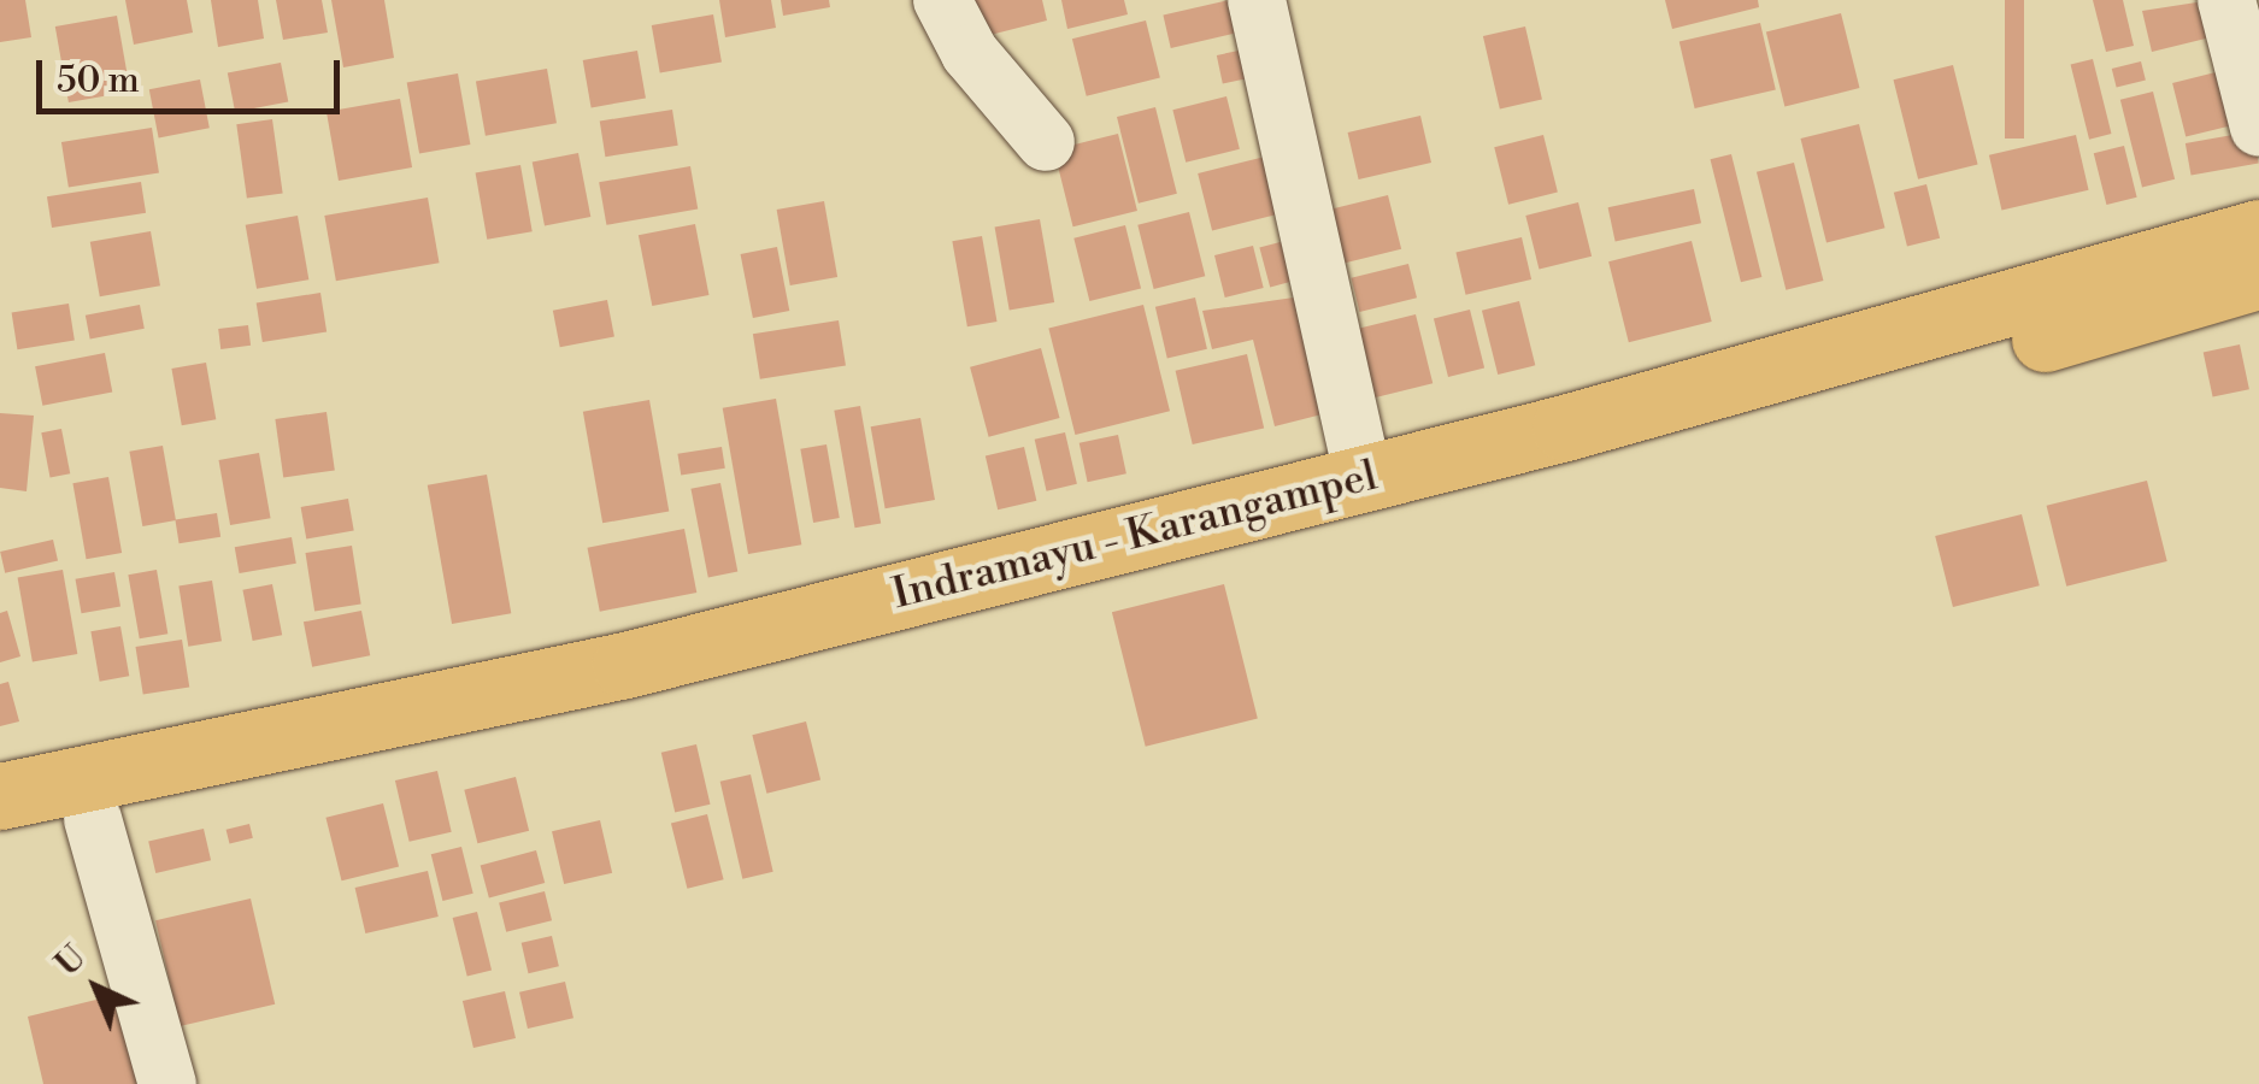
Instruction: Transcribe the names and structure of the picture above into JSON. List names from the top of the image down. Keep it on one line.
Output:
{"streets":{"main road":["Indramayu - Karangampel"]},"scale_bar":"50 m","north":"top left"}
